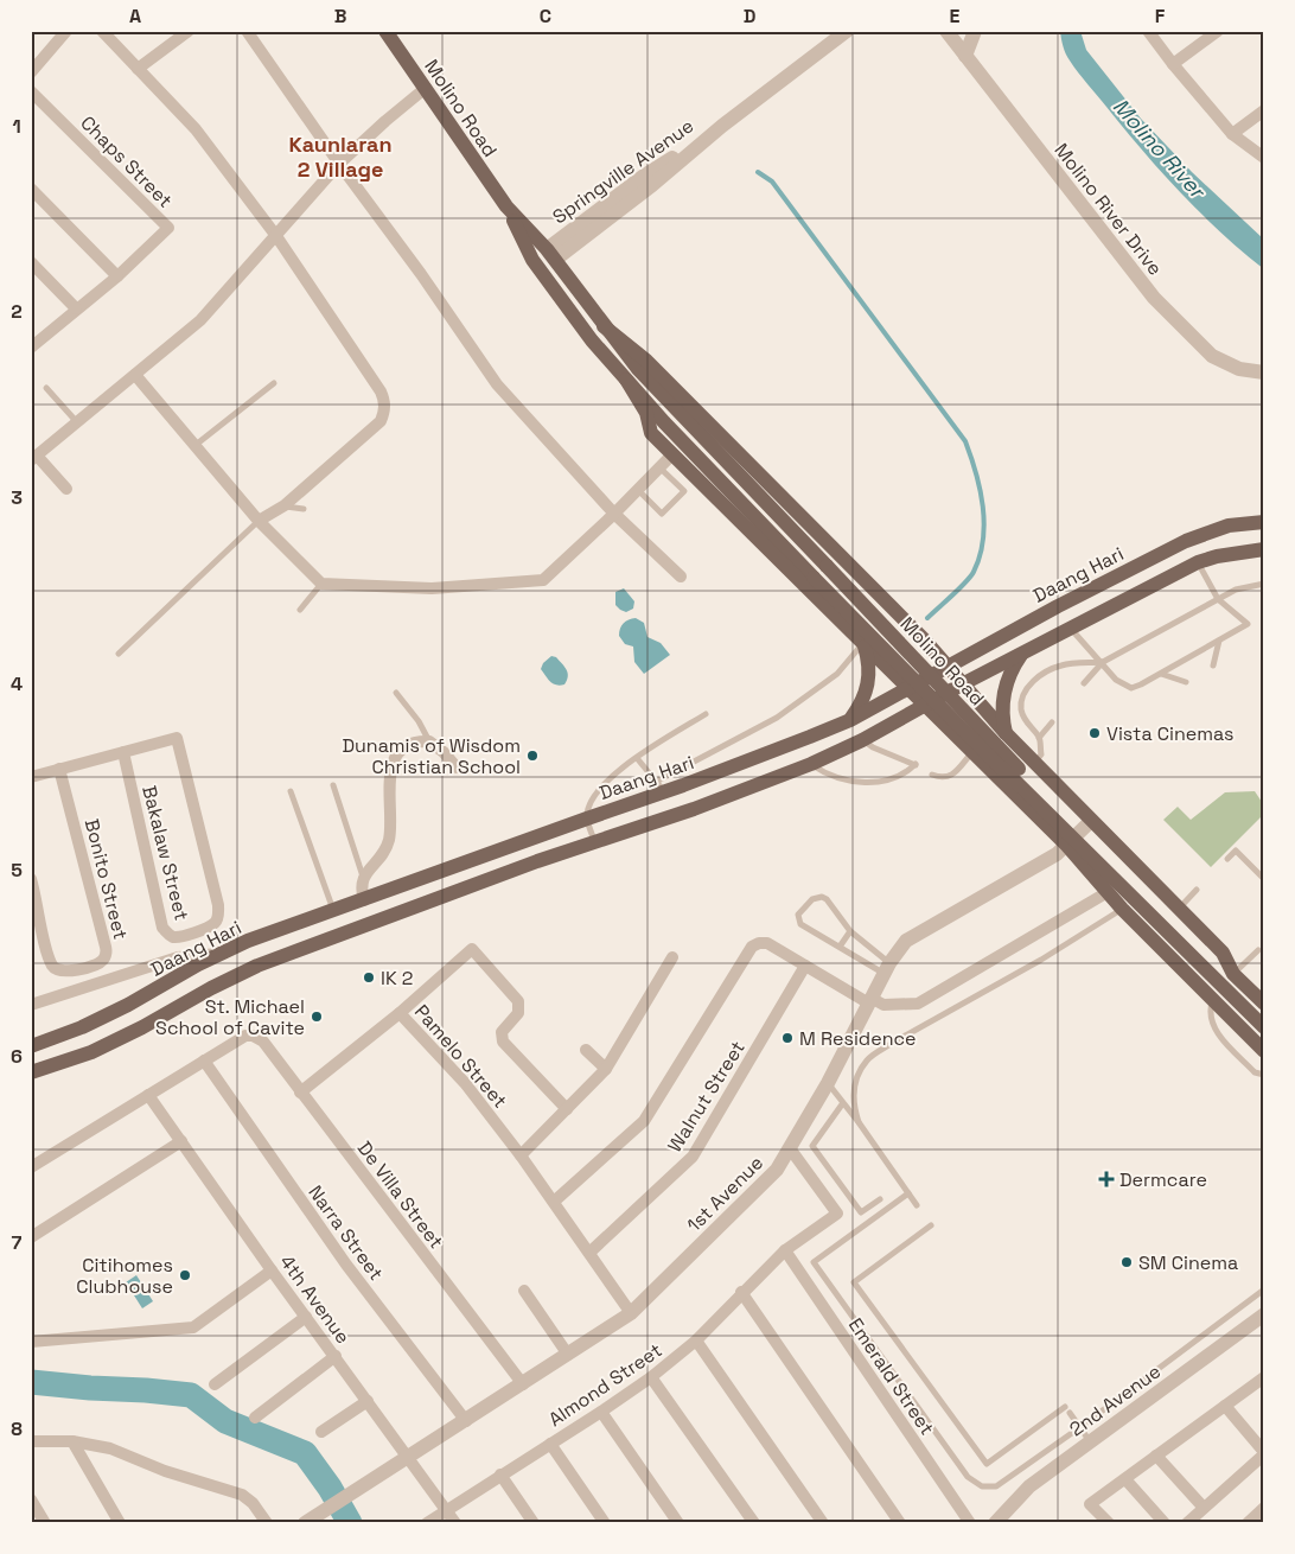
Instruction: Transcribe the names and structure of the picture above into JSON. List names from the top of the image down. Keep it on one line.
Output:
{"streets":{"main road":["Molino Road","Daang Hari"],"street":["Chaps Street","Springville Avenue","Molino River Drive","Bakalaw Street","Bonito Street","Pamelo Street","Walnut Street","1st Avenue","De Villa Street","Narra Street","4th Avenue","Emerald Street","Almond Street","2nd Avenue"]},"crossings":[["Molino Road","Springville Avenue"],["Molino Road","Daang Hari"],["Molino Road","1st Avenue"],["Pamelo Street","Walnut Street"],["Pamelo Street","1st Avenue"],["1st Avenue","De Villa Street"],["1st Avenue","Narra Street"],["1st Avenue","4th Avenue"],["1st Avenue","Almond Street"],["De Villa Street","Narra Street"],["4th Avenue","Almond Street"],["Emerald Street","Almond Street"]],"districts":["Kaunlaran 2 Village"],"water":["Molino River"],"places":{"other":["Vista Cinemas","Dunamis of Wisdom Christian School","IK 2","St. Michael School of Cavite","M Residence","SM Cinema","Citihomes Clubhouse"],"health":["Dermcare"]},"grid":{"columns":["A","B","C","D","E","F"],"rows":["1","2","3","4","5","6","7","8"]}}
